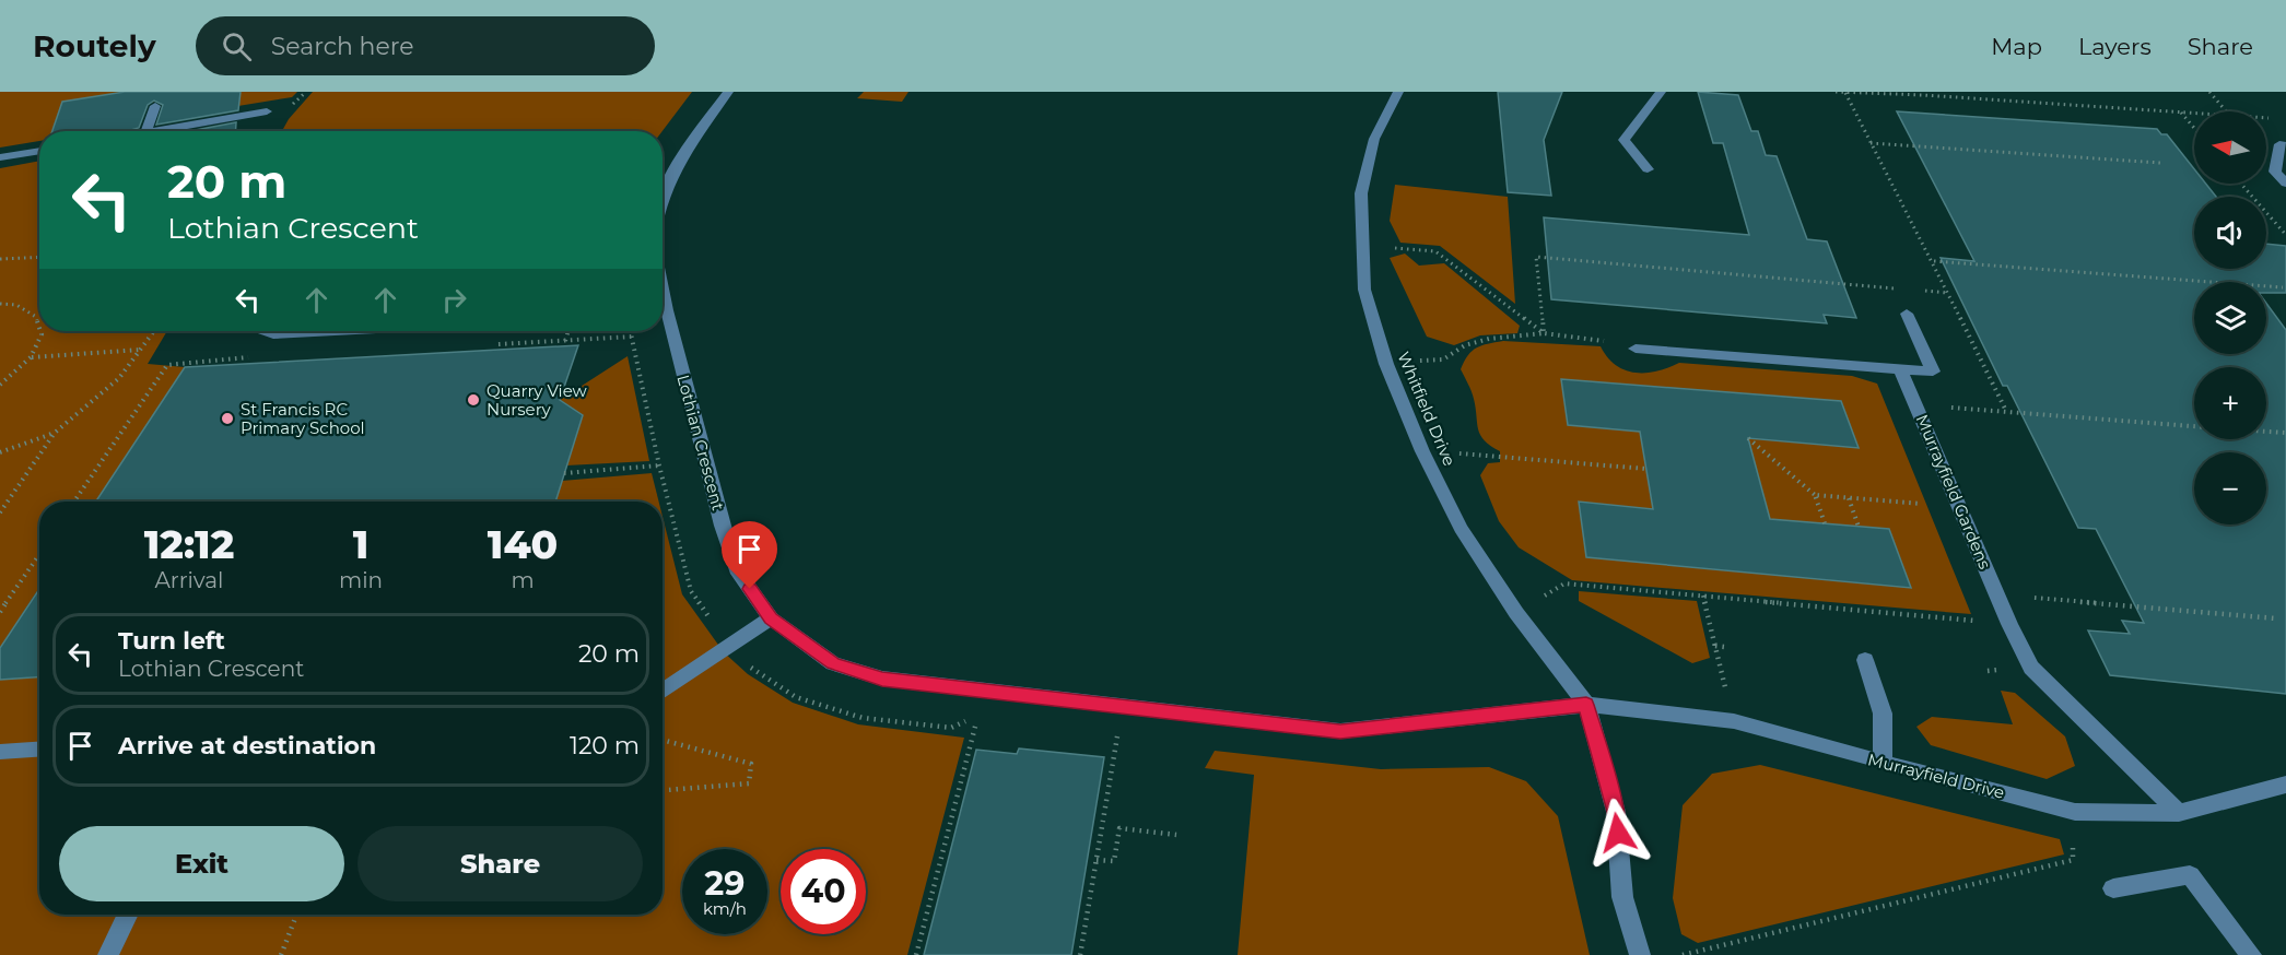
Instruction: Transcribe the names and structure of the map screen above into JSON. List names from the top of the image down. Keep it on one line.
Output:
{"streets":{"street":["Whitfield Drive","Lothian Crescent","Murrayfield Gardens","Murrayfield Drive"]},"crossings":[["Whitfield Drive","Lothian Crescent"],["Whitfield Drive","Murrayfield Drive"],["Lothian Crescent","Murrayfield Drive"],["Murrayfield Gardens","Murrayfield Drive"]],"places":["Quarry View Nursery","St Francis RC Primary School"],"north":"left","page":{"header":"Routely","search":"Search here","nav":["Map","Layers","Share"],"map_buttons":["+","−"],"turn":["20 m","Lothian Crescent"],"eta":["12:12","Arrival","1","min","140","m"],"list":[{"name":"Turn left","note":"Lothian Crescent","value":"20 m"},{"name":"Arrive at destination","value":"120 m"}],"buttons":["Exit","Share"],"speed":"29 km/h","limit":"40"}}
